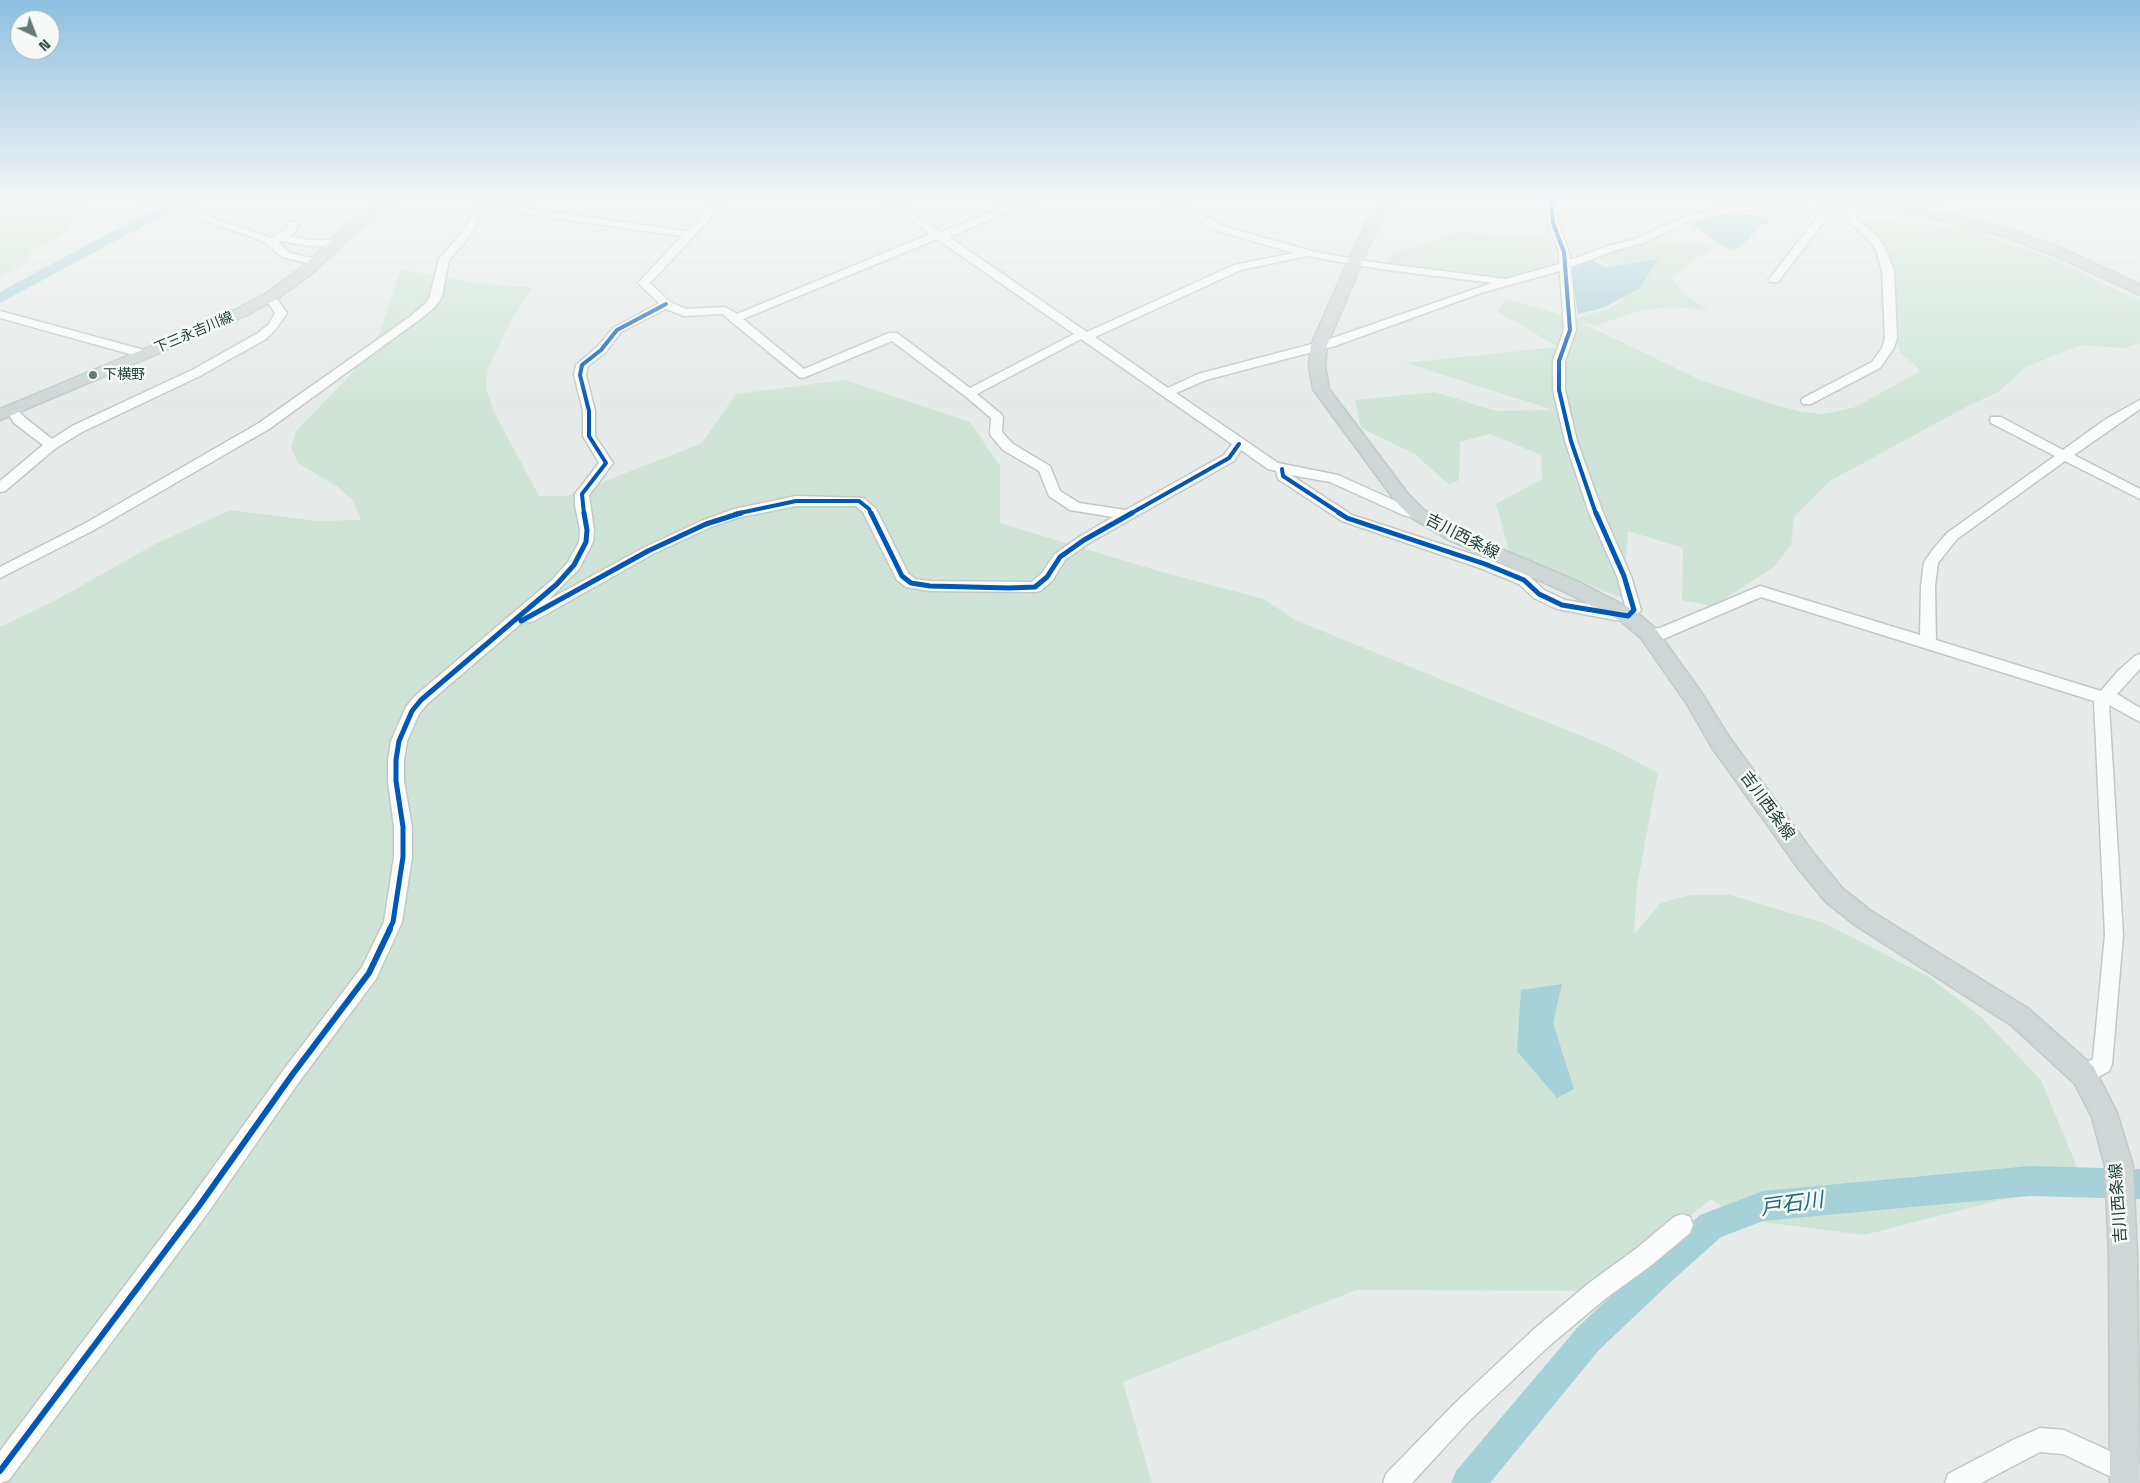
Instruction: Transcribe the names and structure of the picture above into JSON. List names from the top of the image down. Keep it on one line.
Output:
{"streets":{"main road":["下三永吉川線","吉川西条線"]},"water":["戸石川"],"places":["下横野"],"north":"bottom right"}
